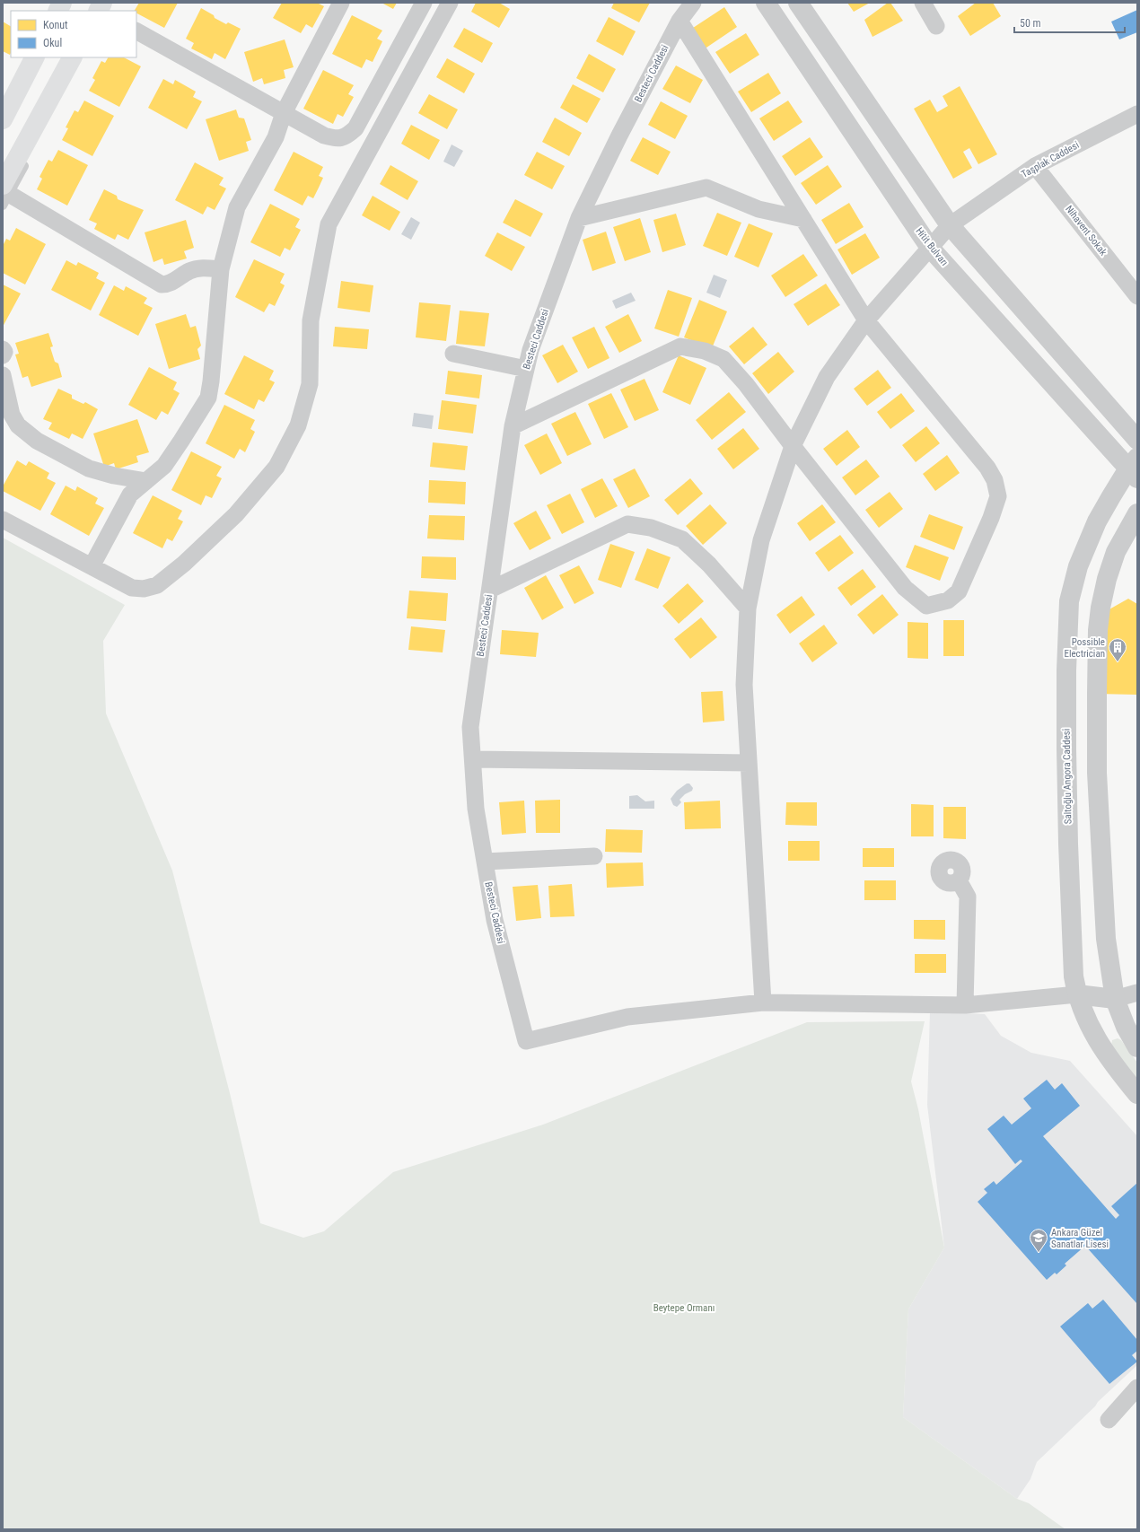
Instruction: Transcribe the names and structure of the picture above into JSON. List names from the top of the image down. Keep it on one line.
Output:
{"streets":{"street":["Besteci Caddesi","Taşplak Caddesi","Nihavent Sokak","Hitit Bulvarı","Saltoğlu Angora Caddesi"]},"crossings":[["Besteci Caddesi","Taşplak Caddesi"],["Taşplak Caddesi","Nihavent Sokak"],["Taşplak Caddesi","Hitit Bulvarı"],["Hitit Bulvarı","Saltoğlu Angora Caddesi"]],"parks":["Beytepe Ormanı"],"places":{"building":["Possible Electrician"],"school or university":["Ankara Güzel Sanatlar Lisesi"]},"legend":["Konut","Okul"],"scale_bar":"50 m"}
